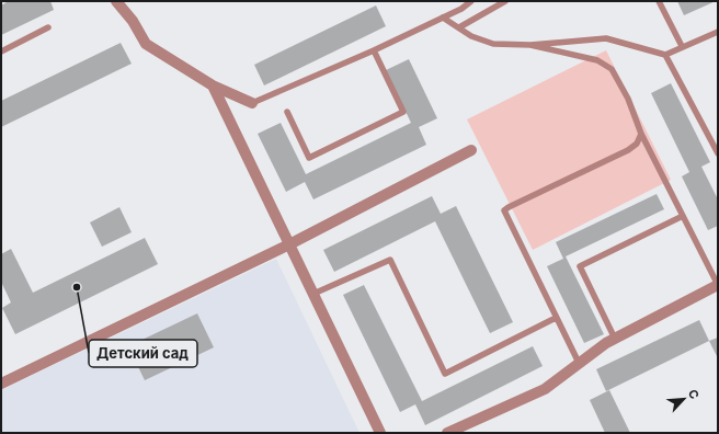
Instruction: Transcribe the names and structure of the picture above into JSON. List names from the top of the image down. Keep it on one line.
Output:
{"places":["Детский сад"],"north":"top right"}
